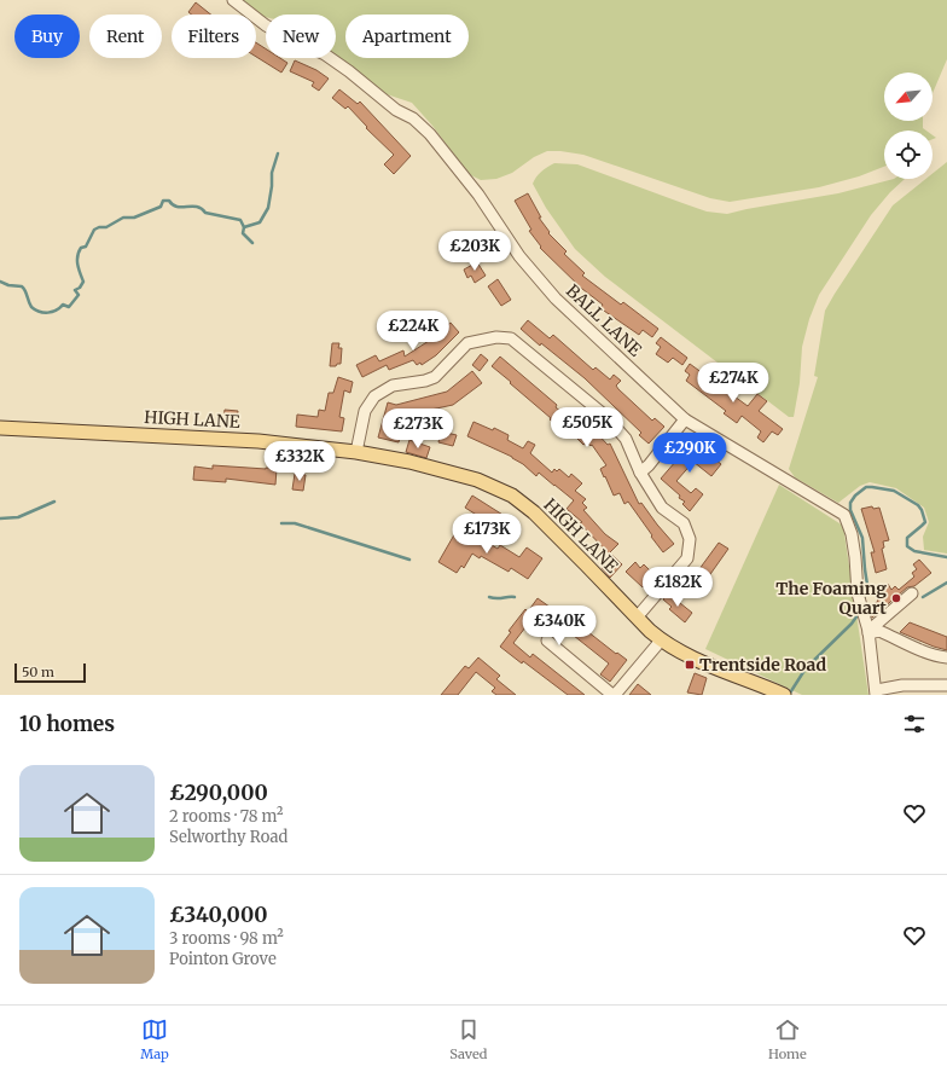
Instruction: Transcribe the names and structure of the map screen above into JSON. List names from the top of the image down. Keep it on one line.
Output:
{"streets":{"main road":["HIGH LANE"],"street":["BALL LANE"]},"places":{"other":["The Foaming Quart"],"transit":["Trentside Road"]},"scale_bar":"50 m","north":"bottom left","page":{"chip":["Buy","Rent","Filters","New","Apartment"],"price":["£203K","£224K","£274K","£505K","£273K","£290K","£332K","£173K","£182K","£340K"],"scale":"50 m","heading":"10 homes","list":[{"name":"£290,000","note":"2 rooms · 78 m² · Selworthy Road"},{"name":"£340,000","note":"3 rooms · 98 m² · Pointon Grove"}],"tabs":["Map","Saved","Home"]}}
